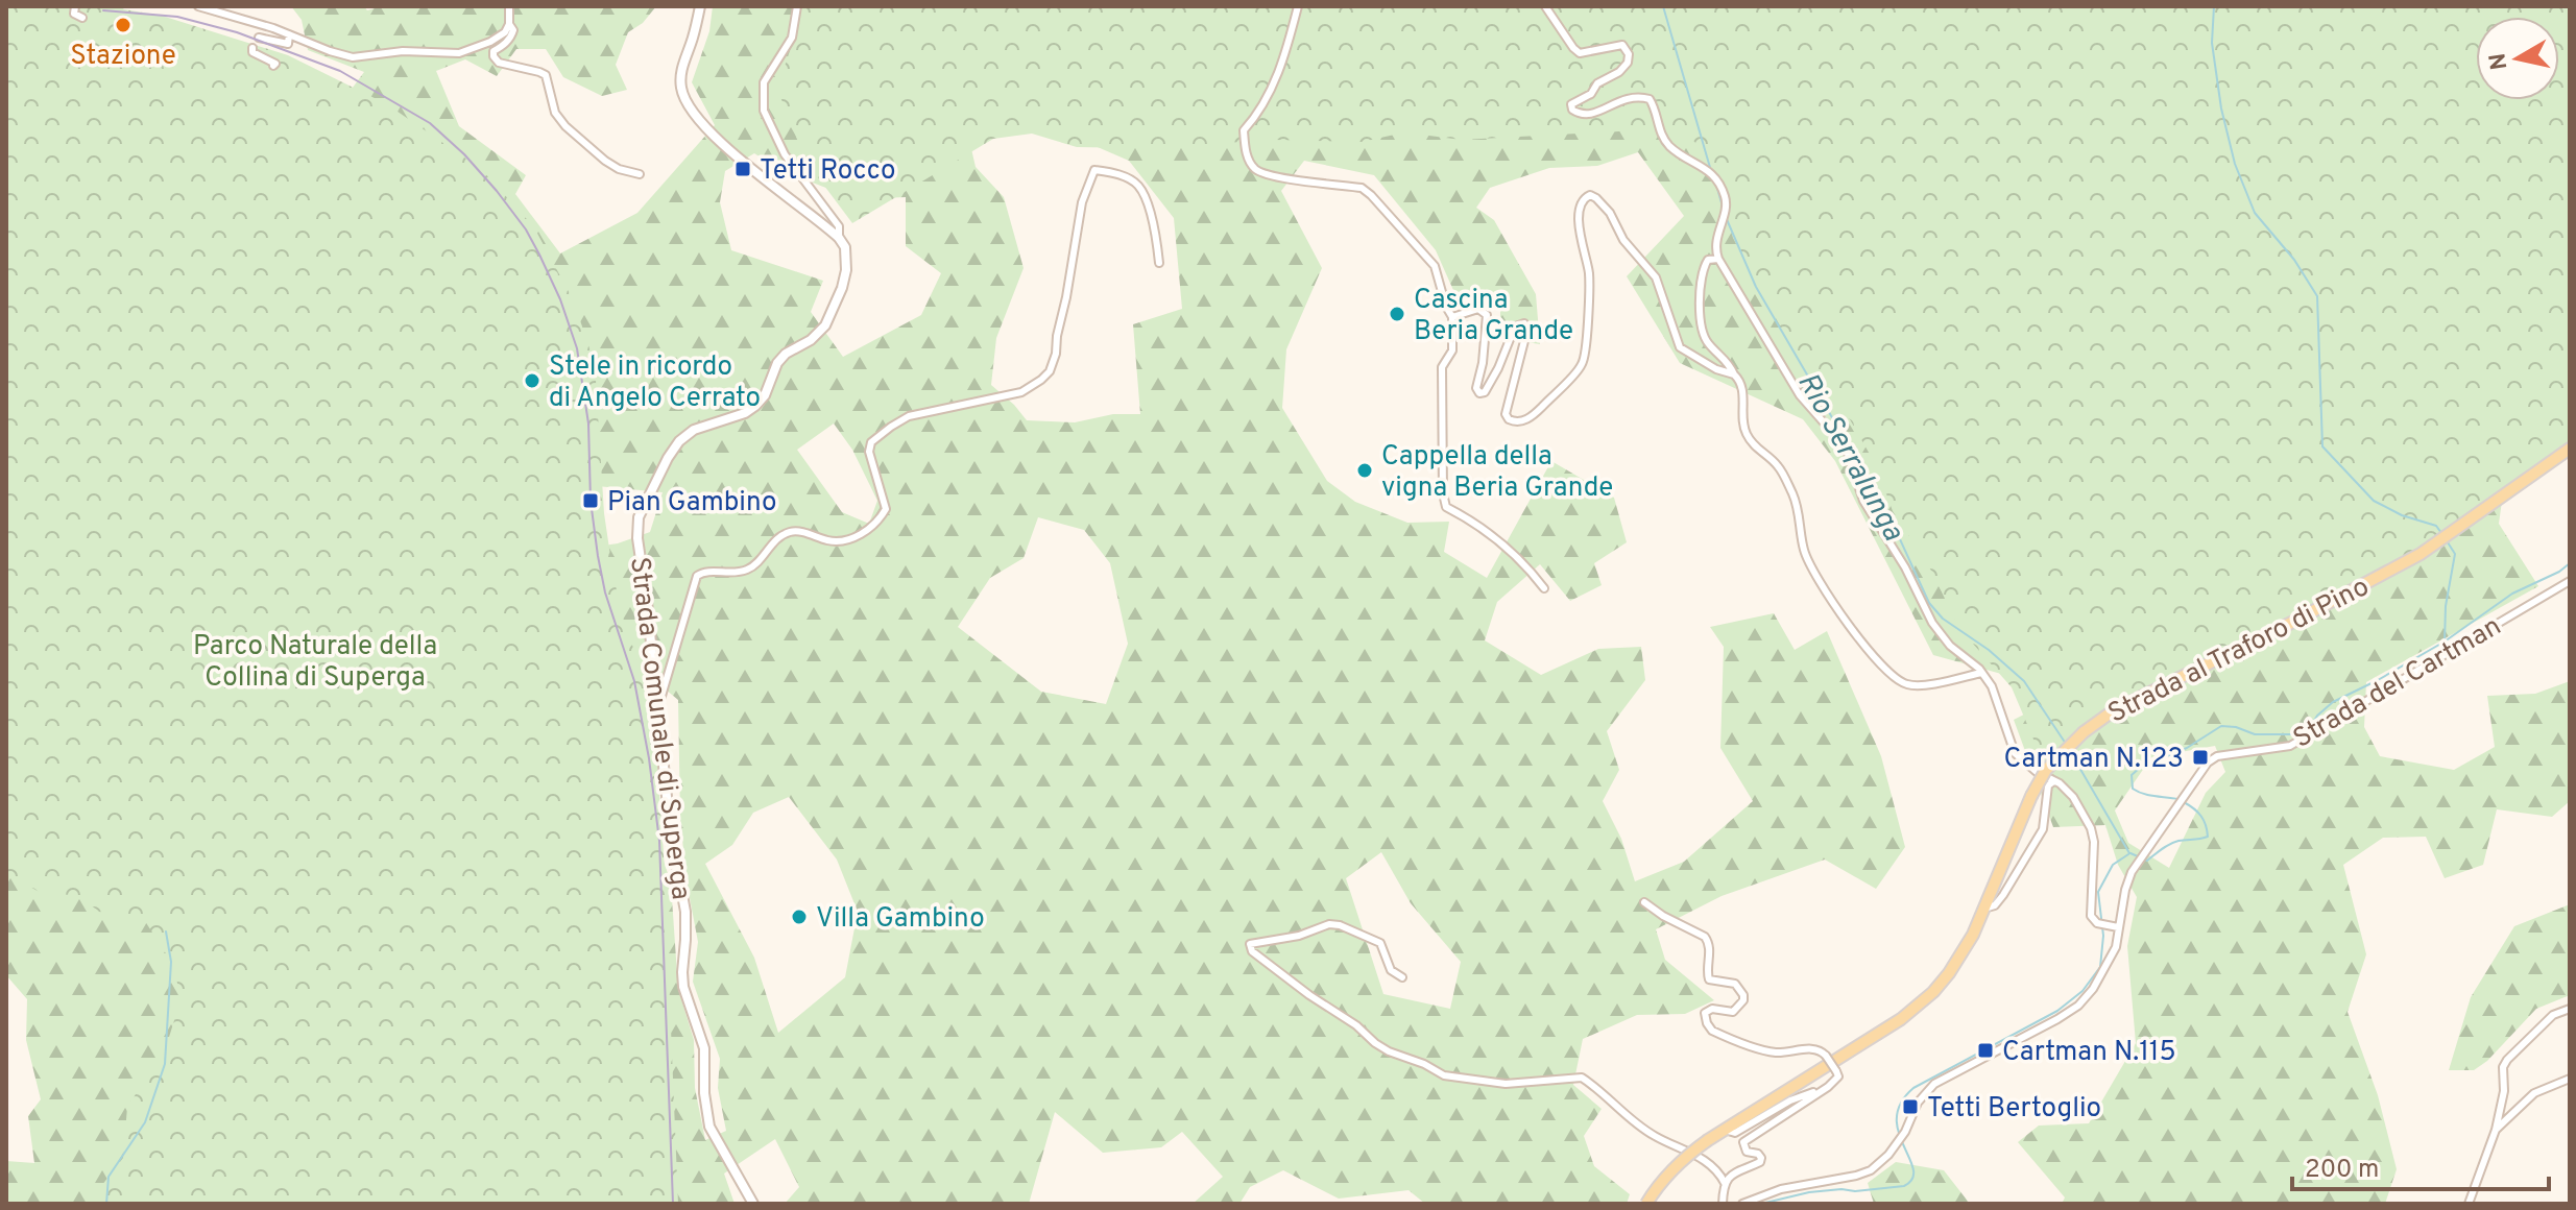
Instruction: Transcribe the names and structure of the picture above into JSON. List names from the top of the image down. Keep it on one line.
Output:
{"streets":{"main road":["Strada al Traforo di Pino"],"street":["Strada del Cartman","Strada Comunale di Superga"]},"water":["Rio Serralunga"],"parks":["Parco Naturale della Collina di Superga"],"places":{"other":["Stazione","Cascina Beria Grande","Stele in ricordo di Angelo Cerrato","Cappella della vigna Beria Grande","Villa Gambino"],"transit":["Tetti Rocco","Pian Gambino","Cartman N.123","Cartman N.115","Tetti Bertoglio"]},"scale_bar":"200 m","north":"left"}
